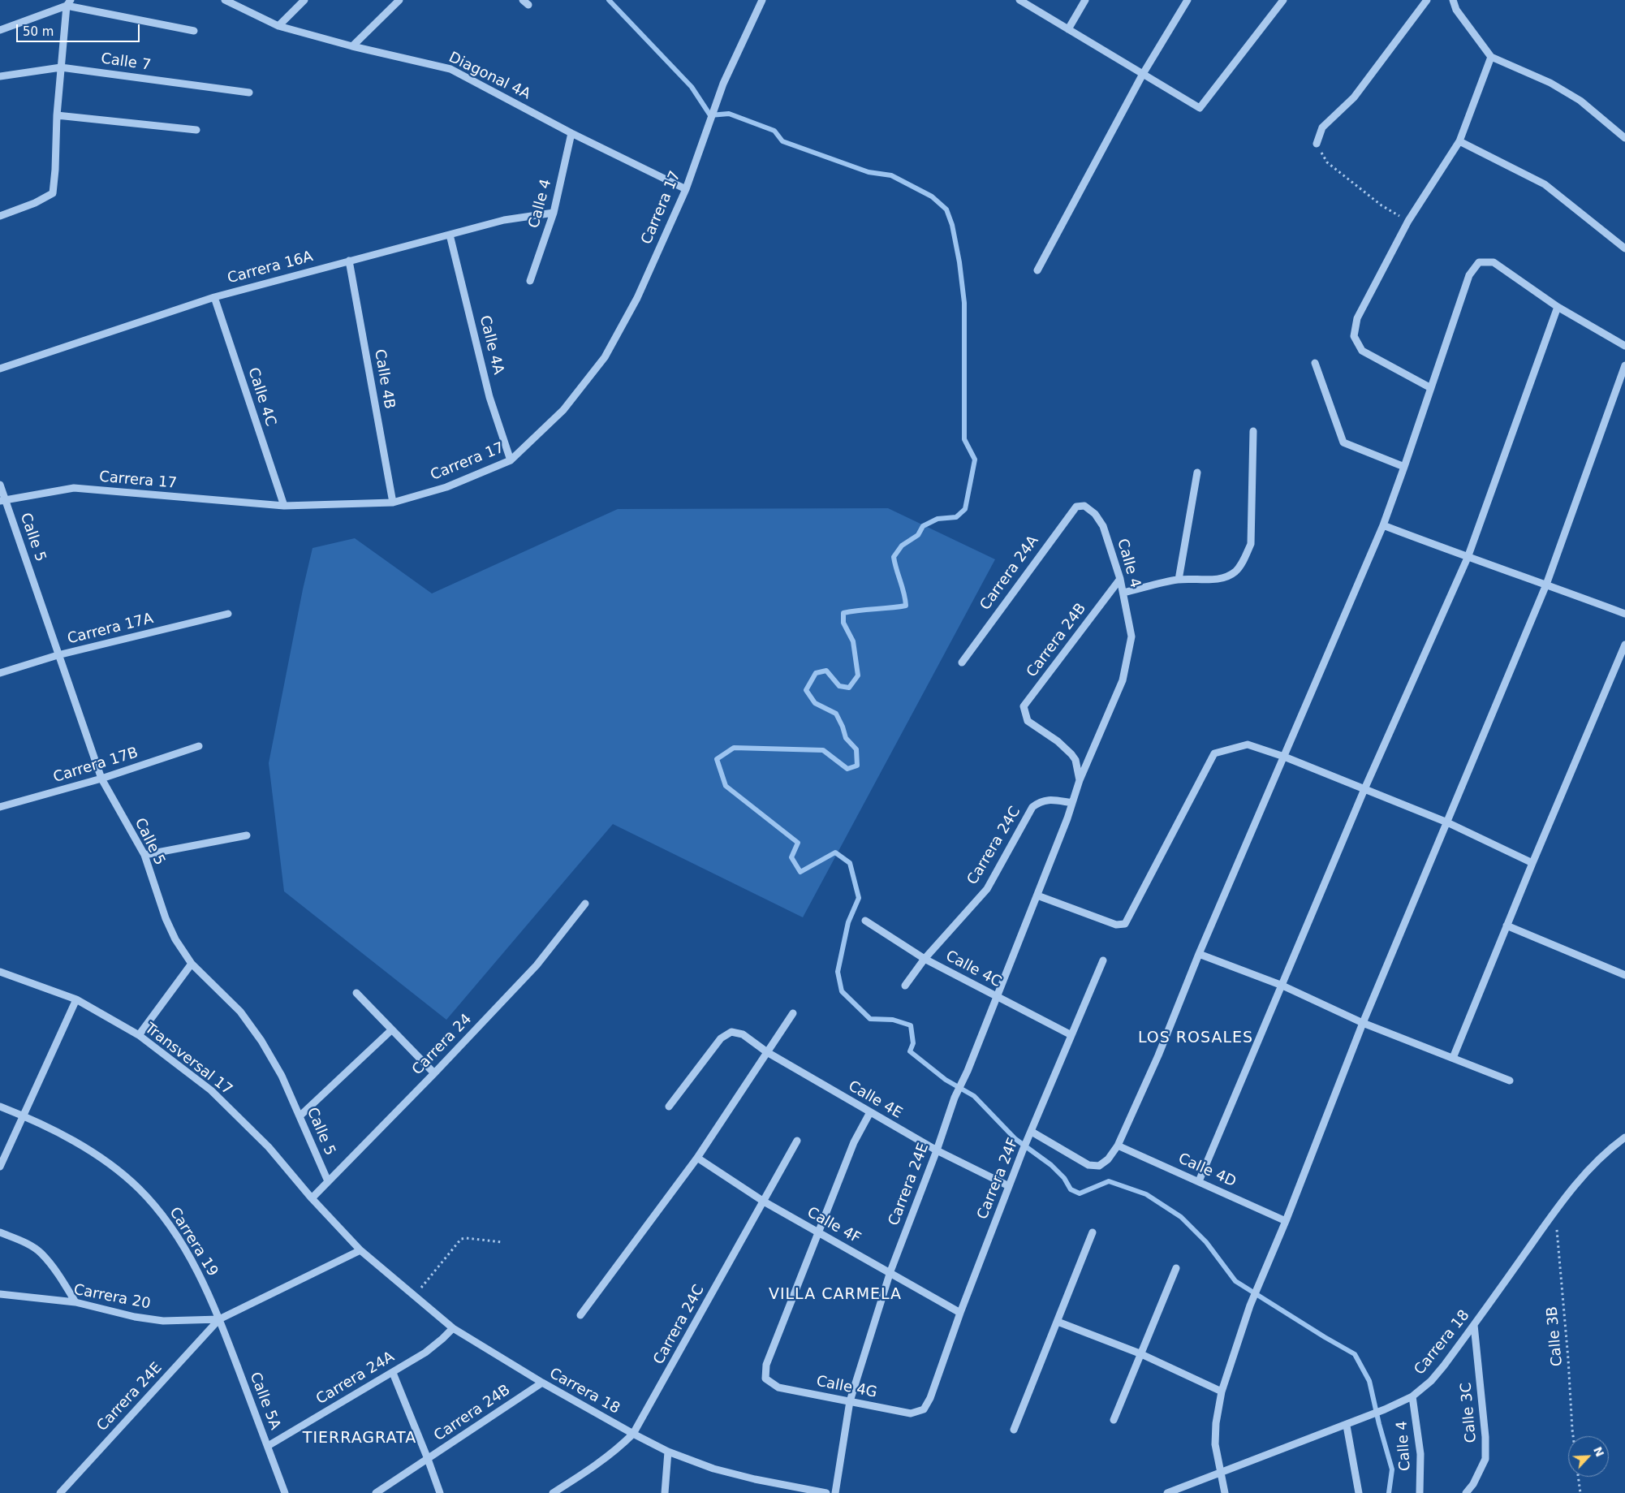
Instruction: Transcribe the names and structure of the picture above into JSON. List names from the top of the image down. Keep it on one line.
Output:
{"streets":{"street":["Calle 7","Diagonal 4A","Calle 4","Carrera 17","Carrera 16A","Calle 4A","Calle 4B","Calle 4C","Calle 5","Carrera 24A","Carrera 17A","Carrera 24B","Carrera 17B","Carrera 24C","Carrera 24","Transversal 17","Calle 4E","Calle 4D","Carrera 24F","Carrera 24E","Calle 4F","Carrera 19","Carrera 20","Carrera 18","Calle 4G","Calle 5A","Calle 3C"],"path":["Calle 3B"]},"crossings":[["Diagonal 4A","Calle 4"],["Diagonal 4A","Carrera 17"],["Calle 4","Carrera 16A"],["Calle 4","Carrera 24A"],["Calle 4","Carrera 24B"],["Calle 4","Carrera 18"],["Carrera 17","Calle 4A"],["Carrera 17","Calle 4B"],["Carrera 17","Calle 4C"],["Carrera 17","Calle 5"],["Carrera 16A","Calle 4A"],["Carrera 16A","Calle 4B"],["Carrera 16A","Calle 4C"],["Calle 4C","Carrera 24C"],["Calle 4C","Carrera 24F"],["Calle 4C","Carrera 24E"],["Calle 5","Carrera 17A"],["Calle 5","Carrera 17B"],["Calle 5","Carrera 24"],["Carrera 24A","Carrera 18"],["Carrera 24A","Calle 5A"],["Carrera 24B","Carrera 18"],["Carrera 24C","Calle 4F"],["Carrera 24C","Carrera 18"],["Carrera 24","Transversal 17"],["Transversal 17","Carrera 18"],["Calle 4E","Carrera 24F"],["Calle 4E","Carrera 24E"],["Carrera 24F","Calle 4F"],["Carrera 24F","Calle 4G"],["Carrera 24E","Calle 4F"],["Carrera 24E","Carrera 19"],["Carrera 24E","Carrera 20"],["Carrera 24E","Calle 4G"],["Carrera 24E","Calle 5A"],["Calle 4F","Calle 4G"],["Carrera 19","Carrera 20"],["Carrera 19","Calle 5A"],["Carrera 20","Calle 5A"],["Calle 3B","Carrera 18"],["Carrera 18","Calle 3C"]],"districts":["LOS ROSALES","VILLA CARMELA","TIERRAGRATA"],"scale_bar":"50 m","north":"top right"}
